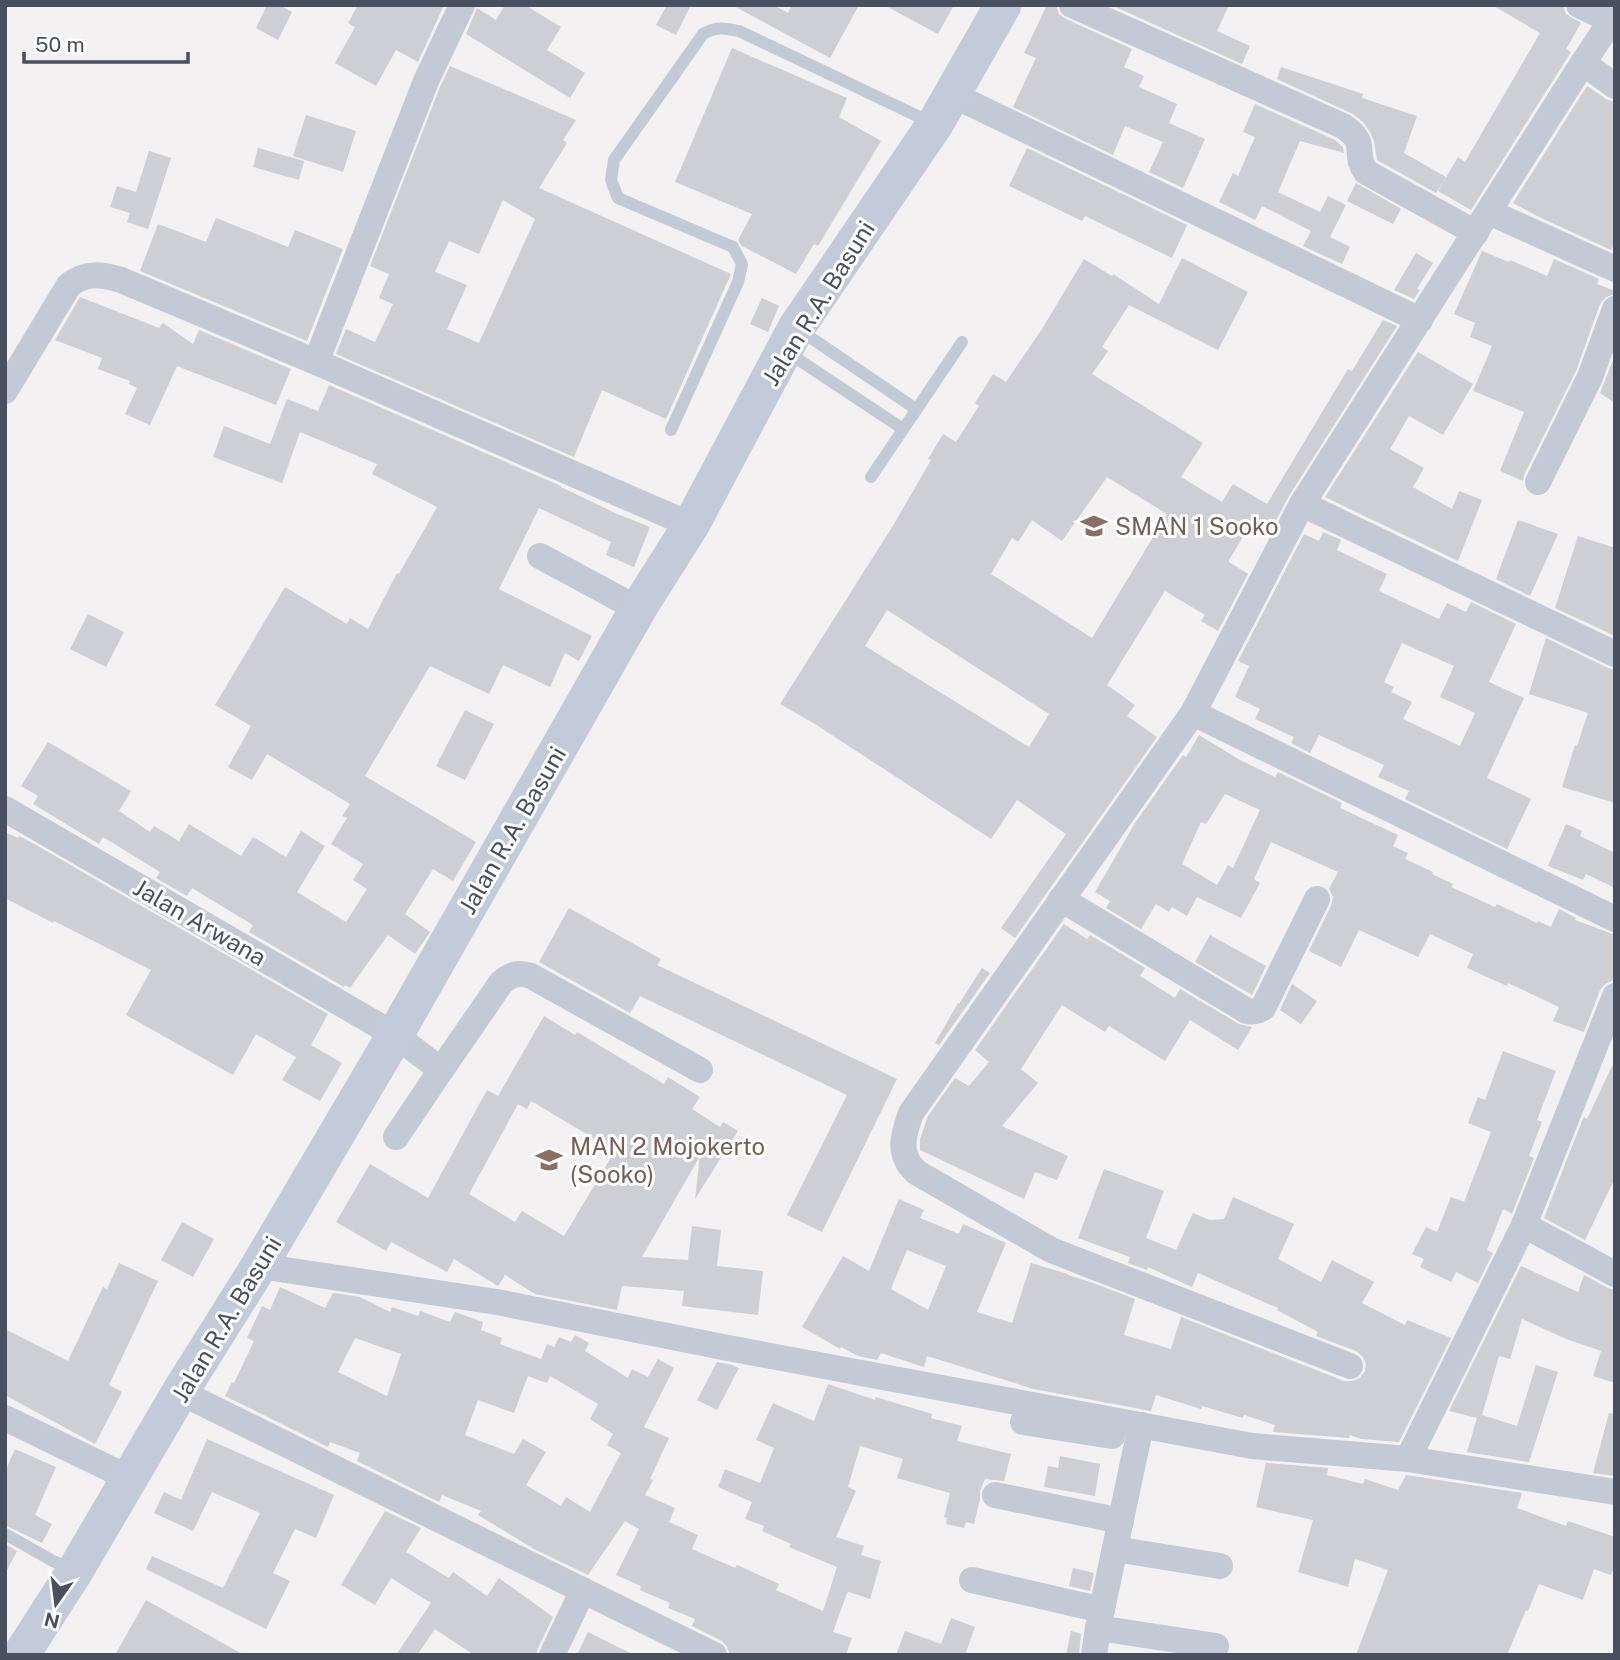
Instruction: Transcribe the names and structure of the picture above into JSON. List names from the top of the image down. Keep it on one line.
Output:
{"streets":{"main road":["Jalan R.A. Basuni"],"street":["Jalan Arwana"]},"crossings":[["Jalan R.A. Basuni","Jalan Arwana"]],"places":{"school or university":["SMAN 1 Sooko","MAN 2 Mojokerto (Sooko)"]},"scale_bar":"50 m","north":"bottom"}
